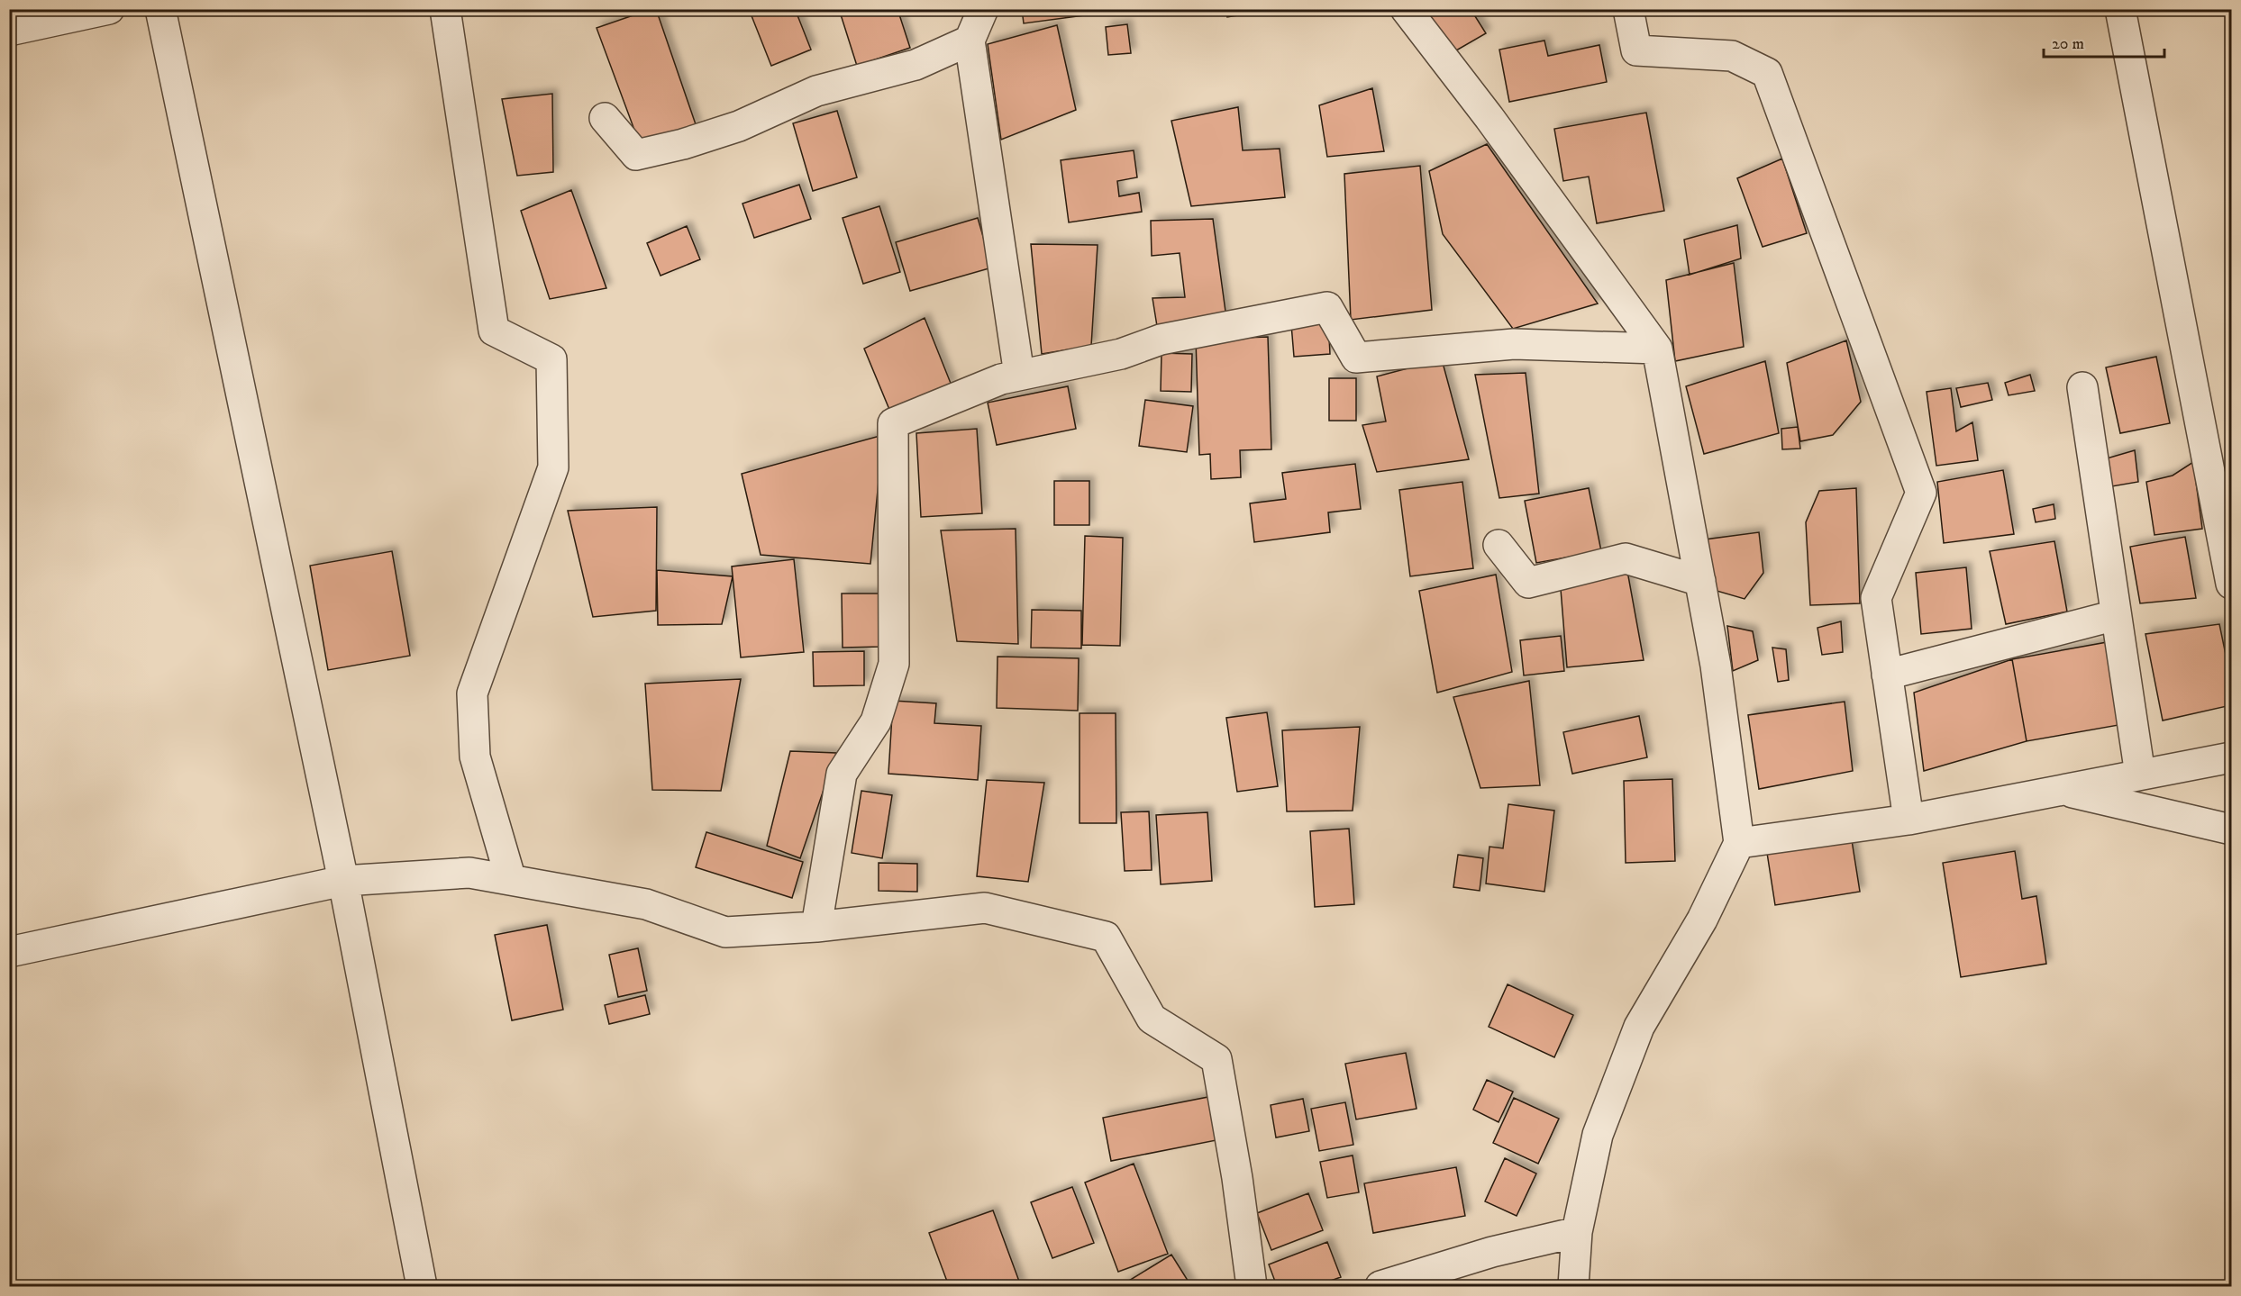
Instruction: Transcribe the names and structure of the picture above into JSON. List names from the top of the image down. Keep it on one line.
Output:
{"scale_bar":"20 m"}
